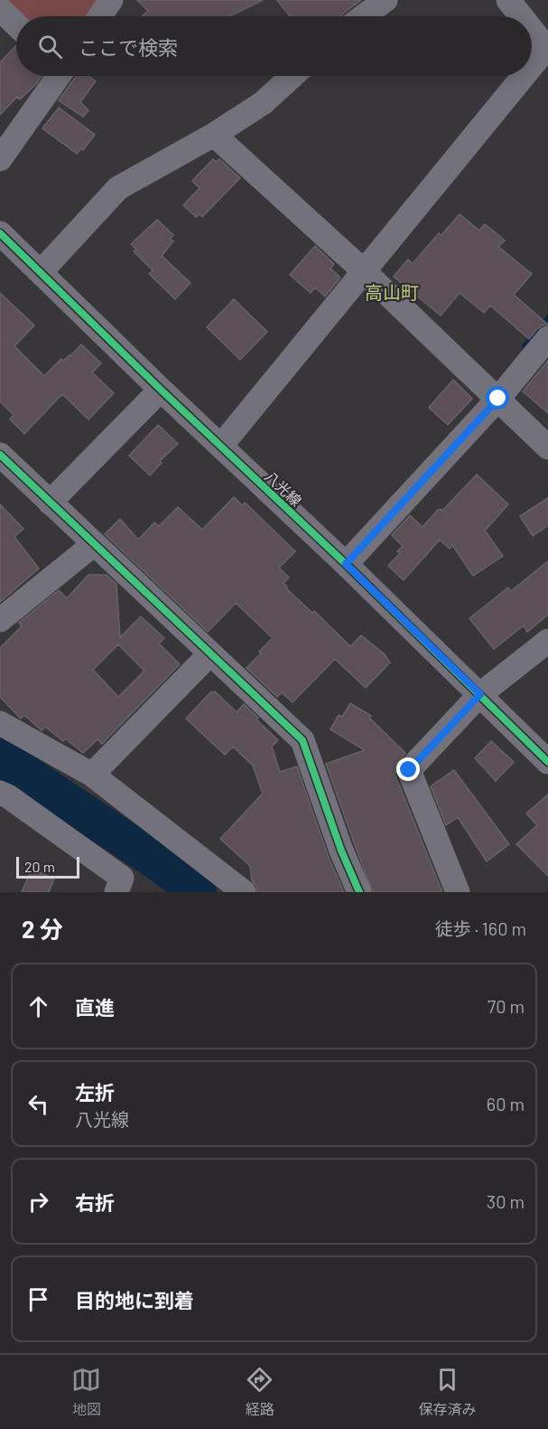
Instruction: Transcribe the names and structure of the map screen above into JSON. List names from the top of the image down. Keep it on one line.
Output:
{"streets":{"street":["八光線"]},"districts":["高山町"],"scale_bar":"20 m","page":{"search":"ここで検索","scale":"20 m","heading":["2 分","徒歩 · 160 m"],"list":[["直進","70 m"],["左折","八光線","60 m"],["右折","30 m"],"目的地に到着"],"nav":["地図","経路","保存済み"]}}
